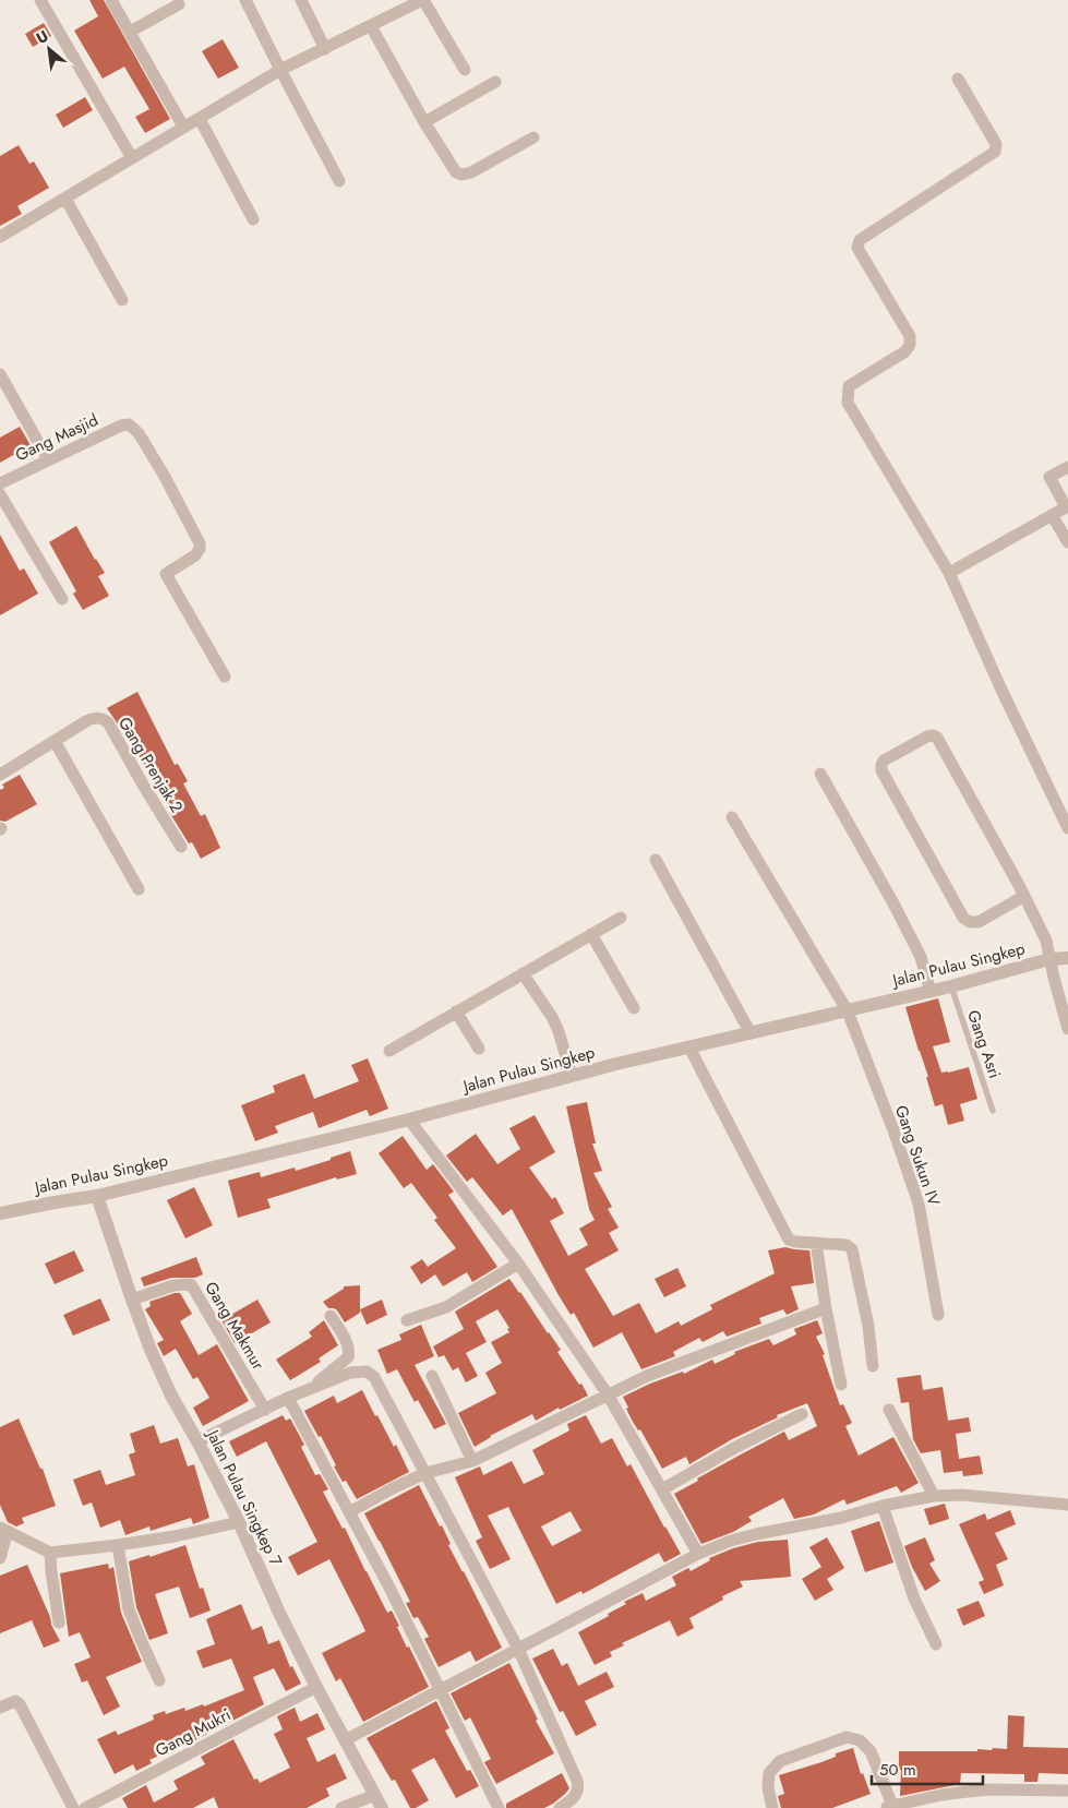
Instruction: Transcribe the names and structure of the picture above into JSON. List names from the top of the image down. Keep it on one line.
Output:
{"streets":{"street":["Gang Masjid","Gang Prenjak 2","Jalan Pulau Singkep","Gang Sukun IV","Gang Makmur","Jalan Pulau Singkep 7","Gang Mukri"],"lane":["Gang Asri"]},"crossings":[["Jalan Pulau Singkep","Gang Asri"],["Jalan Pulau Singkep","Gang Sukun IV"],["Jalan Pulau Singkep","Jalan Pulau Singkep 7"],["Gang Makmur","Jalan Pulau Singkep 7"],["Jalan Pulau Singkep 7","Gang Mukri"]],"scale_bar":"50 m","north":"top left"}
